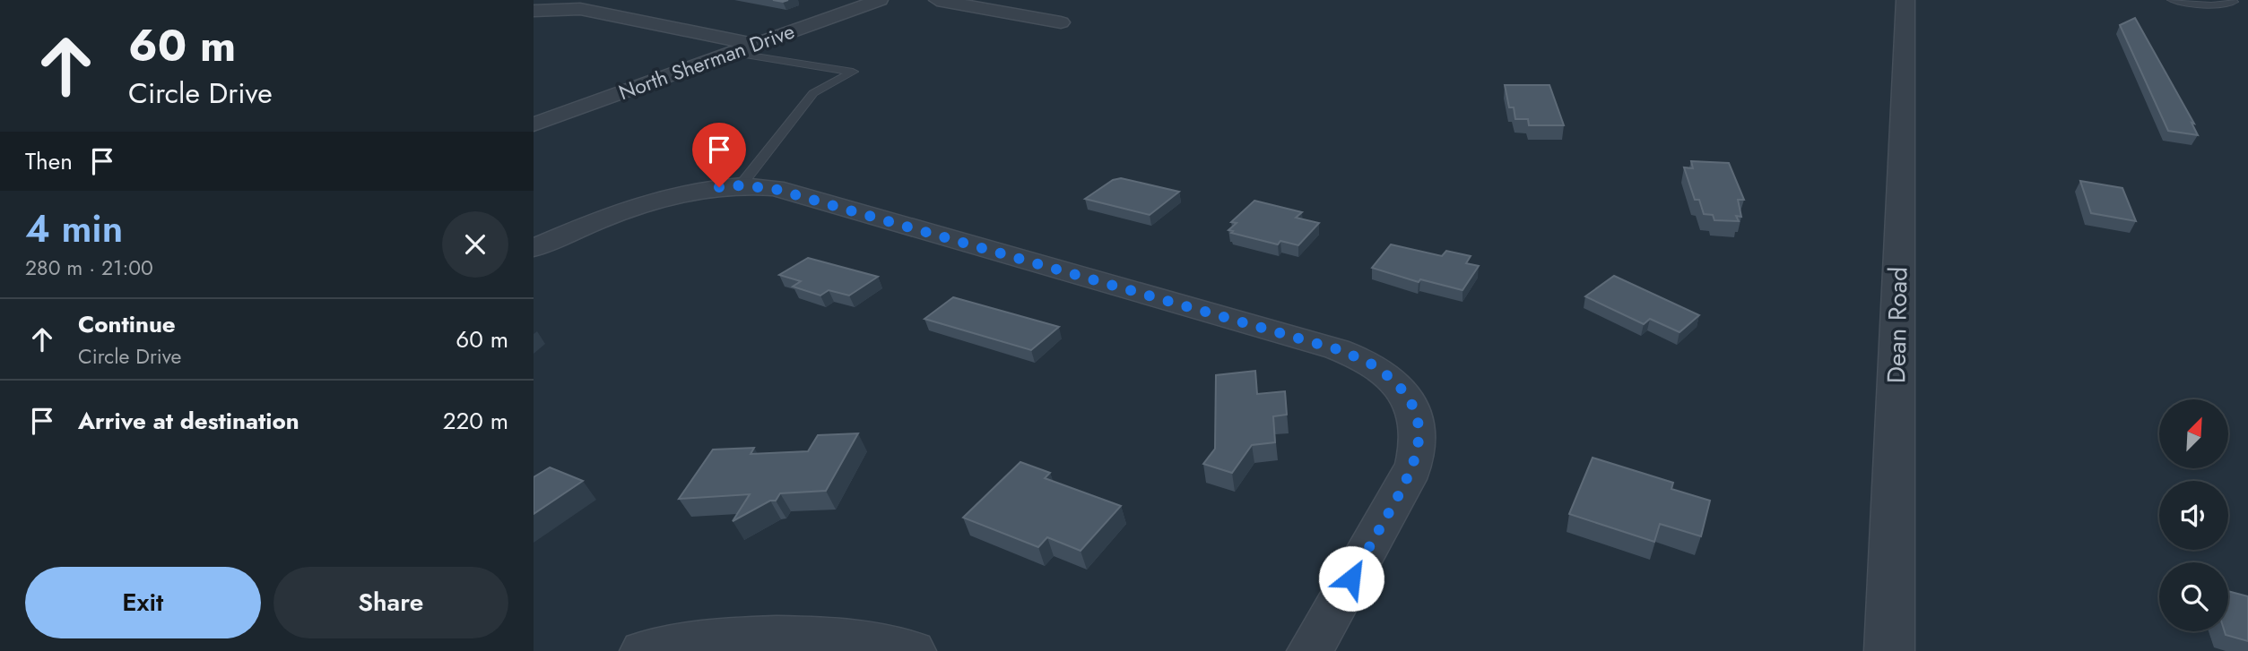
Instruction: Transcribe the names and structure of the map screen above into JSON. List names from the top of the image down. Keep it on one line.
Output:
{"streets":{"street":["North Sherman Drive","Dean Road"]},"north":"top right","page":{"turn":["60 m","Circle Drive"],"then":"Then","heading":["4 min","280 m · 21:00"],"list":[{"name":"Continue","note":"Circle Drive","value":"60 m"},{"name":"Arrive at destination","value":"220 m"}],"buttons":["Exit","Share"]}}
